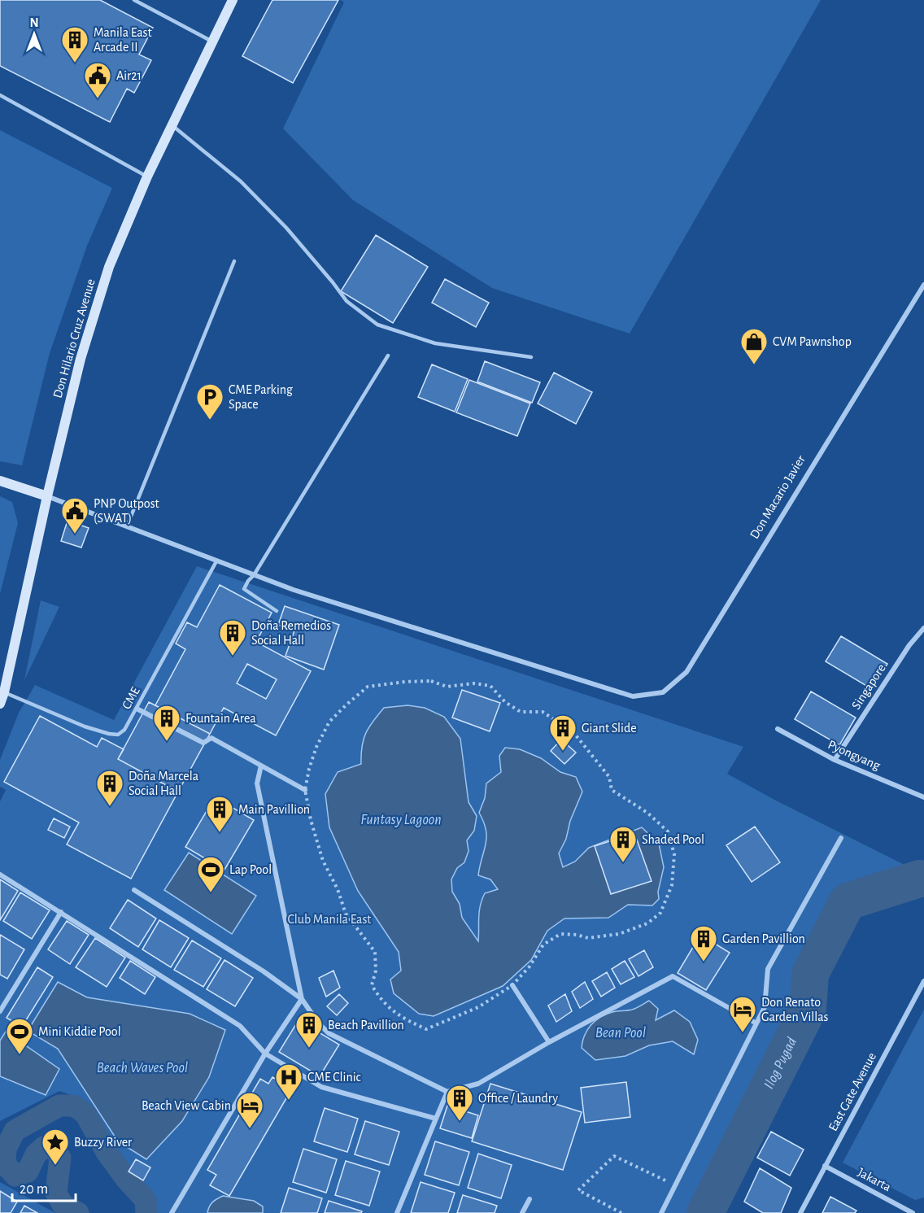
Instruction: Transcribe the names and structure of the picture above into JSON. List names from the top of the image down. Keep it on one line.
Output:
{"streets":{"street":["Don Hilario Cruz Avenue","Don Macario Javier","Singapore","Pyongyang","East Gate Avenue","Jakarta"],"lane":["CME"]},"crossings":[["Don Hilario Cruz Avenue","CME"],["Singapore","Pyongyang"],["East Gate Avenue","Jakarta"]],"water":["Funtasy Lagoon","Bean Pool","Ilog Pugad","Beach Waves Pool"],"parks":["Club Manila East"],"places":{"building":["Manila East Arcade II","Doña Remedios Social Hall","Fountain Area","Giant Slide","Doña Marcela Social Hall","Main Pavillion","Shaded Pool","Garden Pavillion","Beach Pavillion","Office / Laundry"],"public building":["Air21","PNP Outpost (SWAT)"],"shop":["CVM Pawnshop"],"parking":["CME Parking Space"],"sports":["Lap Pool","Mini Kiddie Pool"],"hotel":["Don Renato Garden Villas","Beach View Cabin"],"hospital":["CME Clinic"],"place":["Buzzy River"]},"scale_bar":"20 m","north":"top"}
